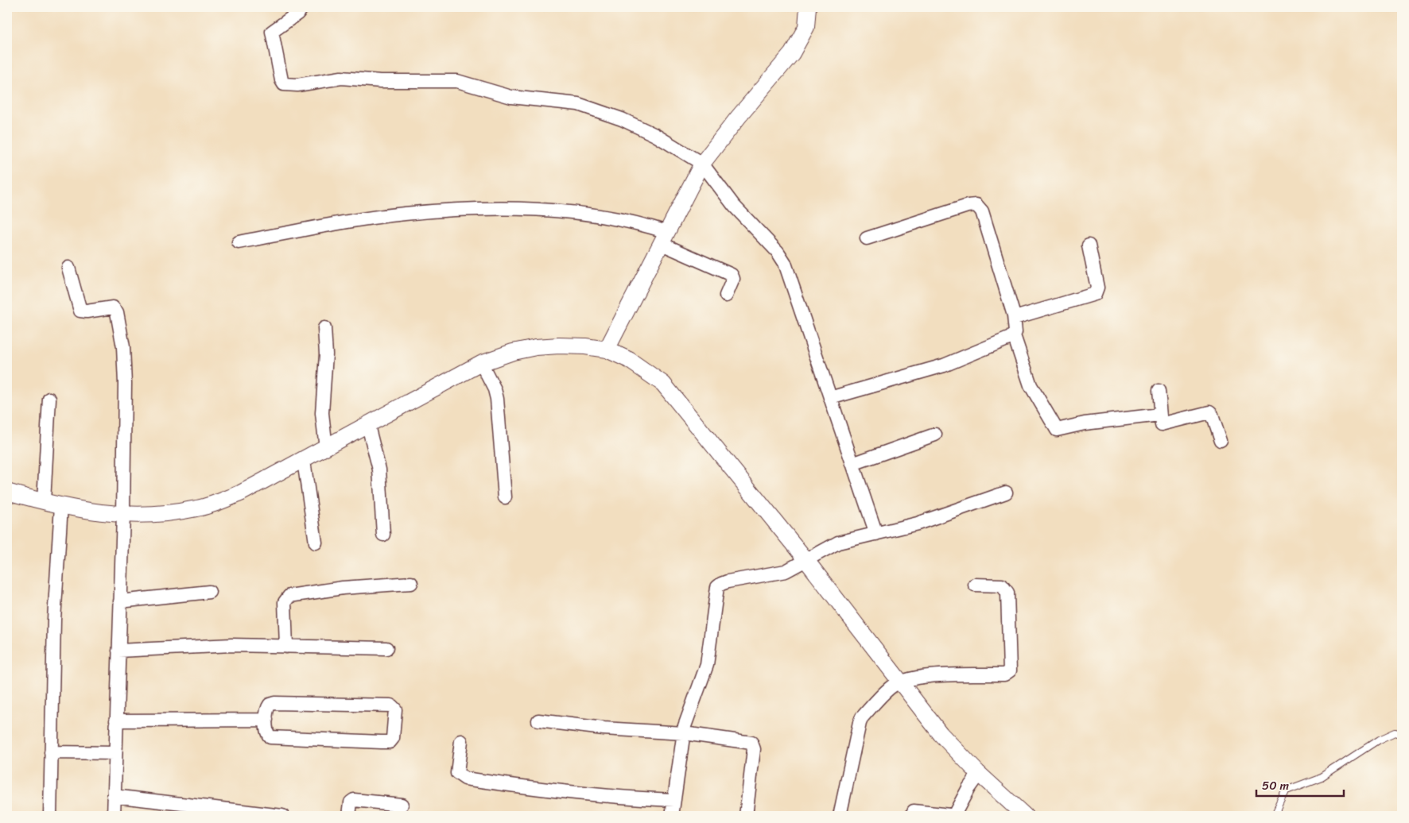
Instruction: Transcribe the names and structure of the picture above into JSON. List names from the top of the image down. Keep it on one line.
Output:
{"scale_bar":"50 m"}
